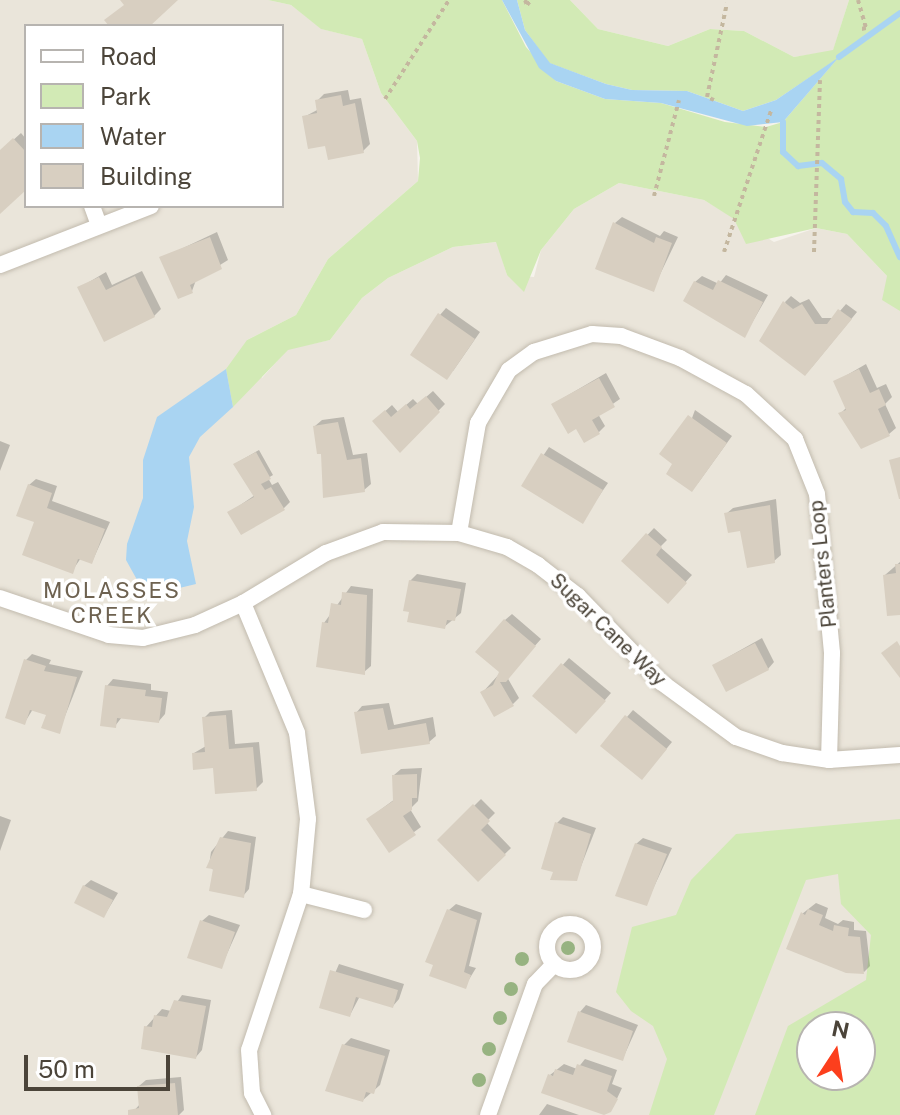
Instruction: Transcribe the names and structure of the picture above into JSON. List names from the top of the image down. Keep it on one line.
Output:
{"streets":{"street":["Planters Loop","Sugar Cane Way"]},"crossings":[["Planters Loop","Sugar Cane Way"]],"districts":["MOLASSES CREEK"],"legend":["Road","Park","Water","Building"],"scale_bar":"50 m","north":"top"}
